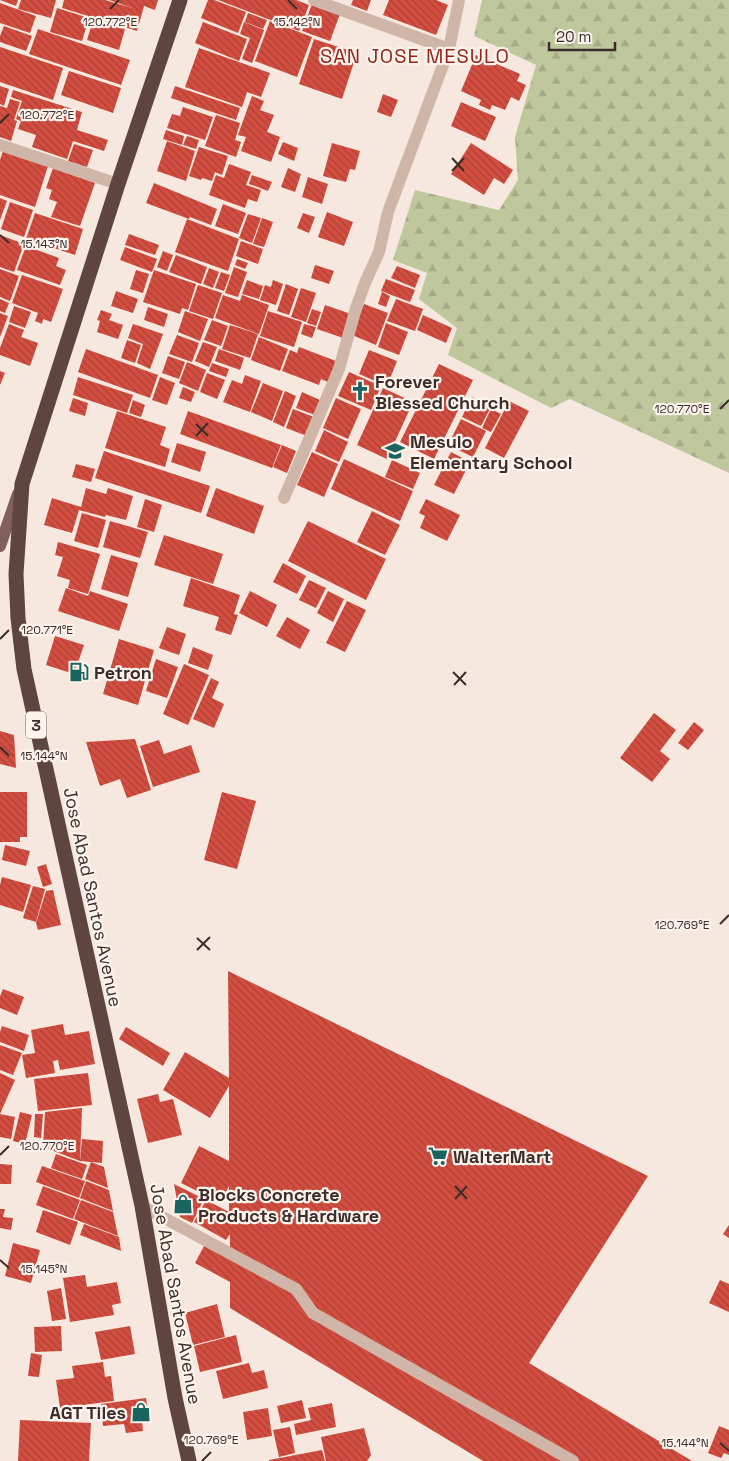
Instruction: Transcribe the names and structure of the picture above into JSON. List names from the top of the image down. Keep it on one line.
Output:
{"streets":{"highway":["3","Jose Abad Santos Avenue"]},"districts":["SAN JOSE MESULO"],"places":{"church":["Forever Blessed Church"],"school or university":["Mesulo Elementary School"],"fuel station":["Petron"],"supermarket":["WalterMart"],"shop":["Blocks Concrete Products & Hardware","AGT Tiles"]},"scale_bar":"20 m","coordinates":["15.142°N","120.772°E","15.143°N","120.770°E","120.771°E","15.144°N","120.769°E","15.145°N"]}
